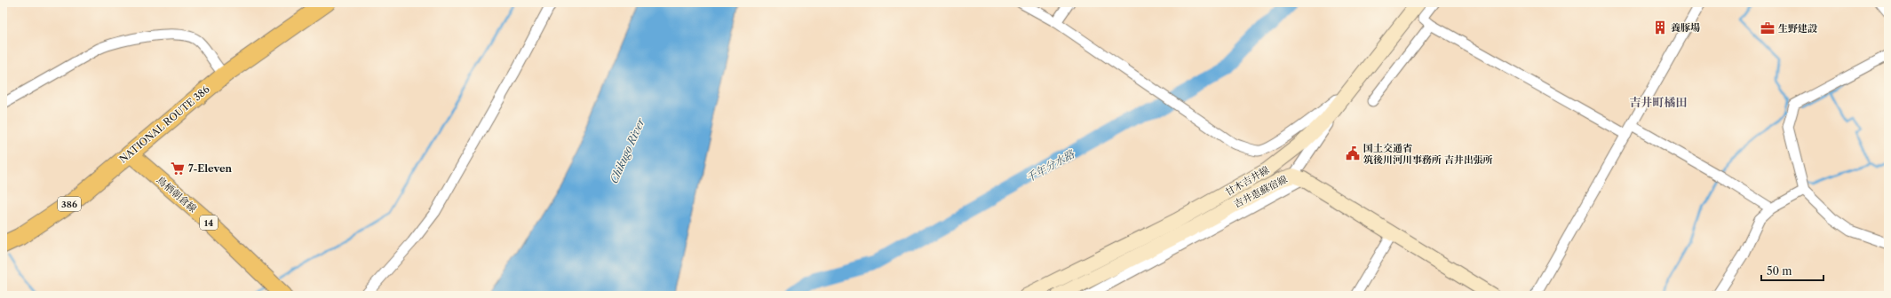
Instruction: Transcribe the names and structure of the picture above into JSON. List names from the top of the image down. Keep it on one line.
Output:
{"streets":{"highway":["NATIONAL ROUTE 386","386"],"main road":["甘木吉井線","吉井恵蘇宿線","鳥栖朝倉線","14"]},"crossings":[["NATIONAL ROUTE 386","鳥栖朝倉線"]],"districts":["吉井町橘田"],"water":["Chikugo River","千年分水路"],"places":{"building":["養豚場"],"office":["生野建設"],"public building":["国土交通省 筑後川河川事務所 吉井出張所"],"supermarket":["7-Eleven"]},"scale_bar":"50 m"}
